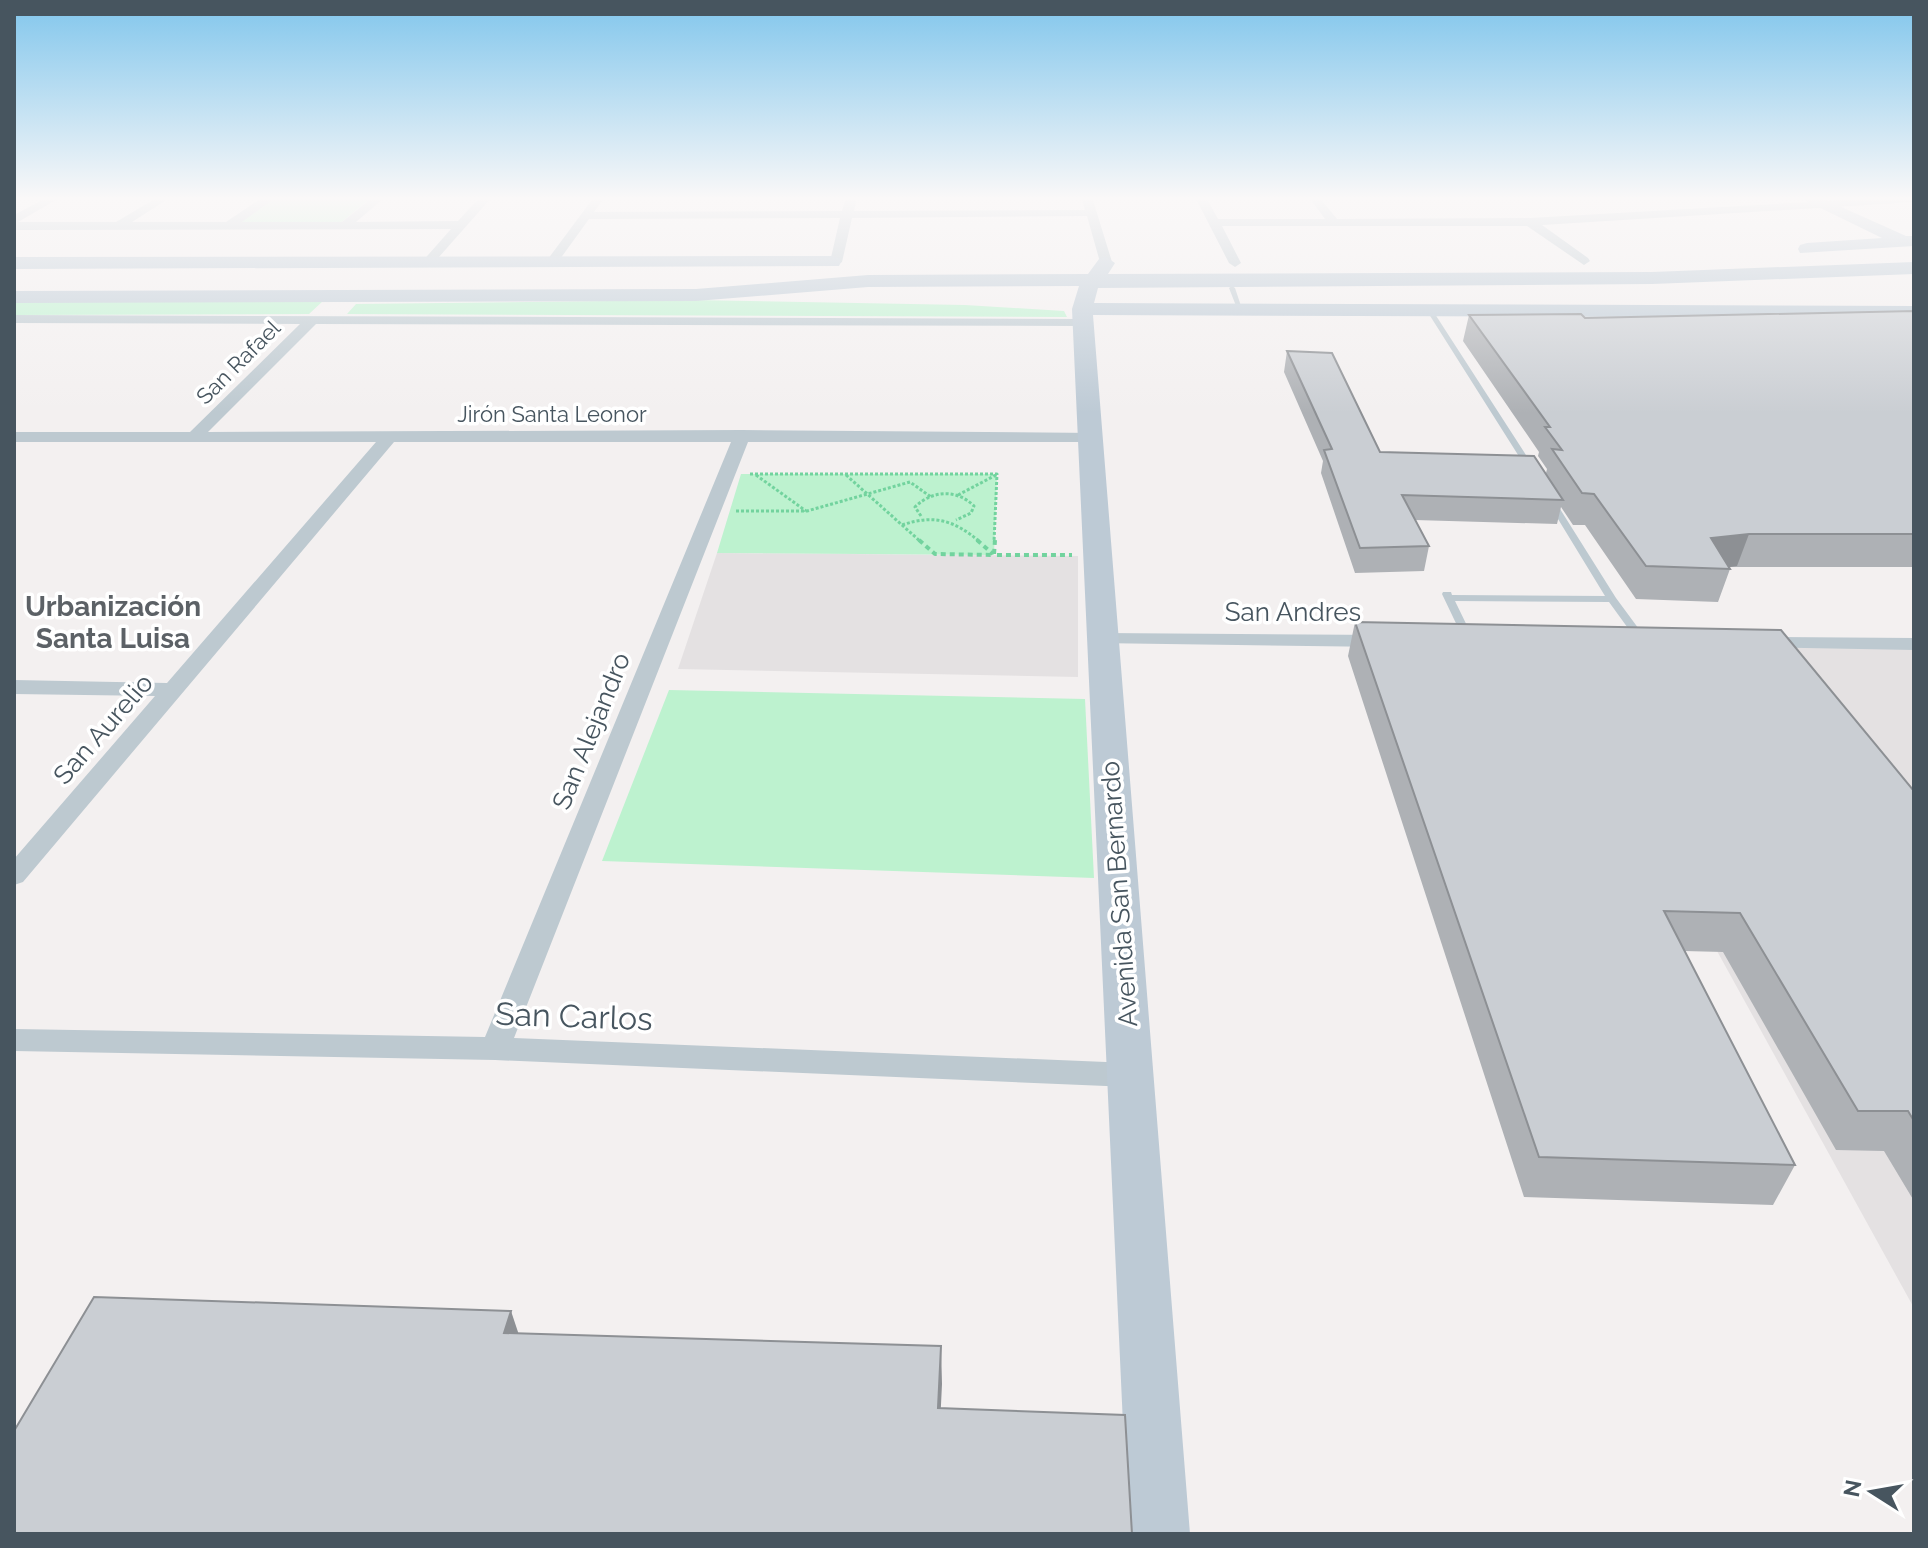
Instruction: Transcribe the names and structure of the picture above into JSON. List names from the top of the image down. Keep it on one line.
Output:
{"streets":{"street":["San Rafael","Jirón Santa Leonor","San Andres","San Aurelio","San Alejandro","Avenida San Bernardo","San Carlos"]},"crossings":[["San Rafael","Jirón Santa Leonor"],["Jirón Santa Leonor","San Aurelio"],["Jirón Santa Leonor","San Alejandro"],["Jirón Santa Leonor","Avenida San Bernardo"],["San Andres","Avenida San Bernardo"],["San Alejandro","San Carlos"],["Avenida San Bernardo","San Carlos"]],"districts":["Urbanización Santa Luisa"],"north":"left"}
